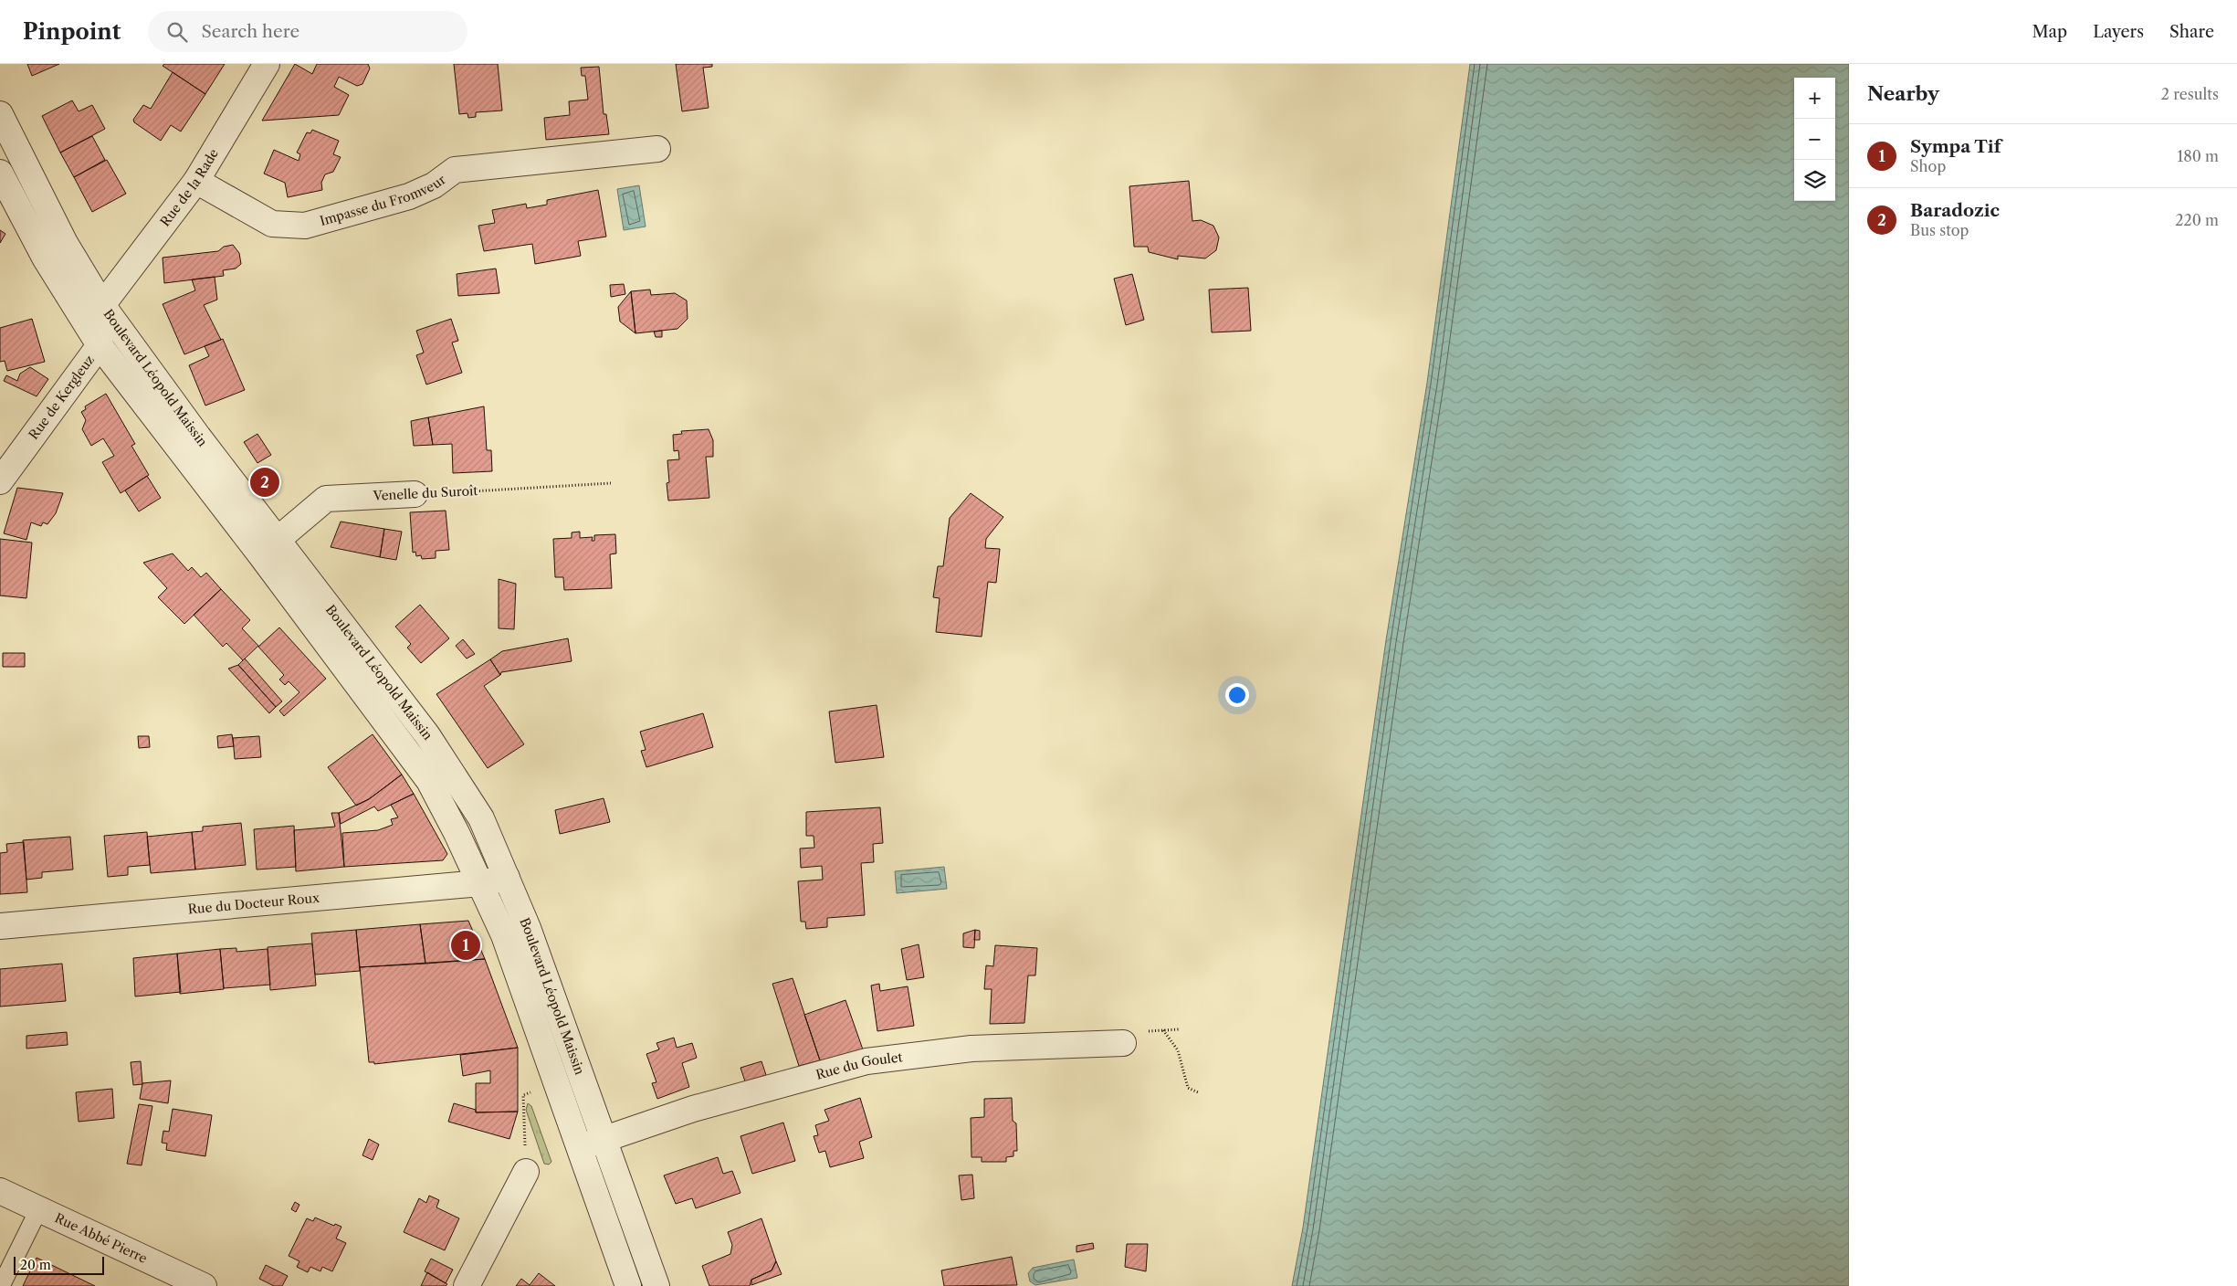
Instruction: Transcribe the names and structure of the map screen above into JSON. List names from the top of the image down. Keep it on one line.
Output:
{"streets":{"street":["Rue de la Rade","Impasse du Fromveur","Boulevard Léopold Maissin","Rue de Kergleuz","Venelle du Suroît","Rue du Docteur Roux","Rue du Goulet","Rue Abbé Pierre"]},"crossings":[["Rue de la Rade","Impasse du Fromveur"],["Rue de la Rade","Boulevard Léopold Maissin"],["Rue de la Rade","Rue de Kergleuz"],["Boulevard Léopold Maissin","Rue de Kergleuz"],["Boulevard Léopold Maissin","Venelle du Suroît"],["Boulevard Léopold Maissin","Rue du Docteur Roux"],["Boulevard Léopold Maissin","Rue du Goulet"]],"scale_bar":"20 m","page":{"header":"Pinpoint","search":"Search here","nav":["Map","Layers","Share"],"heading":["Nearby","2 results"],"map_buttons":["+","−"],"list":[{"mark":"1","name":"Sympa Tif","note":"Shop","value":"180 m"},{"mark":"2","name":"Baradozic","note":"Bus stop","value":"220 m"}],"pins":["2","1"],"scale":"20 m"}}
